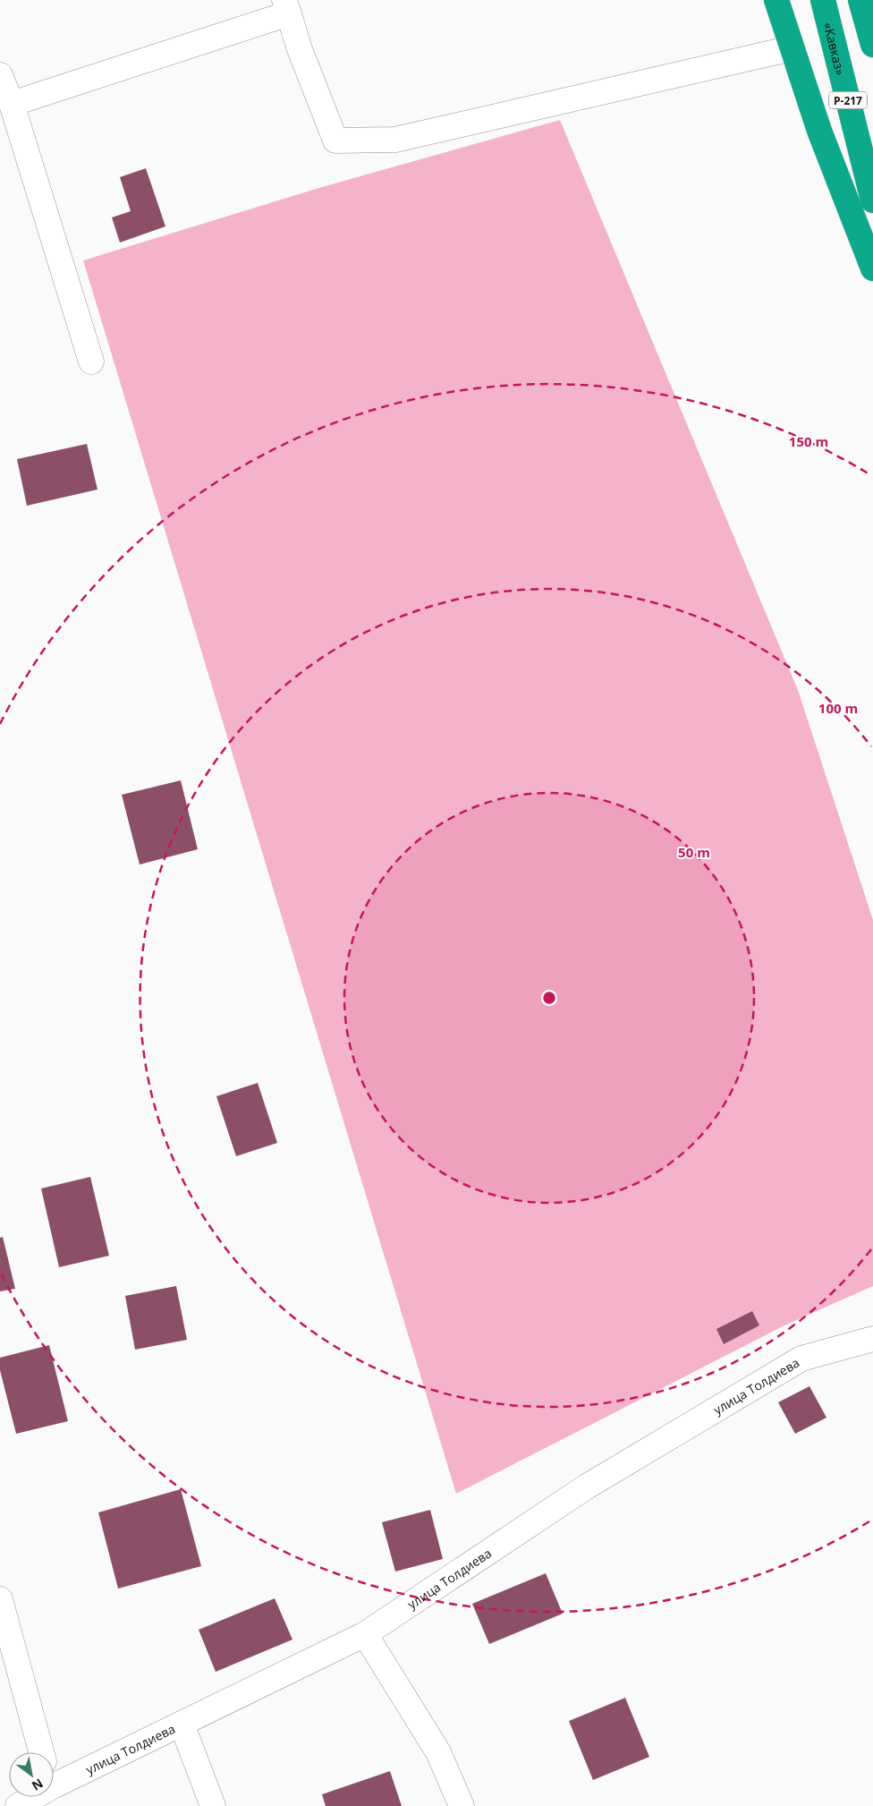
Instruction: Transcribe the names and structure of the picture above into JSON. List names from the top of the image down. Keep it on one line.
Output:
{"streets":{"highway":["«Кавказ»","Р-217"],"street":["улица Толдиева"]},"north":"bottom right","rings":["150 m","100 m","50 m"]}
